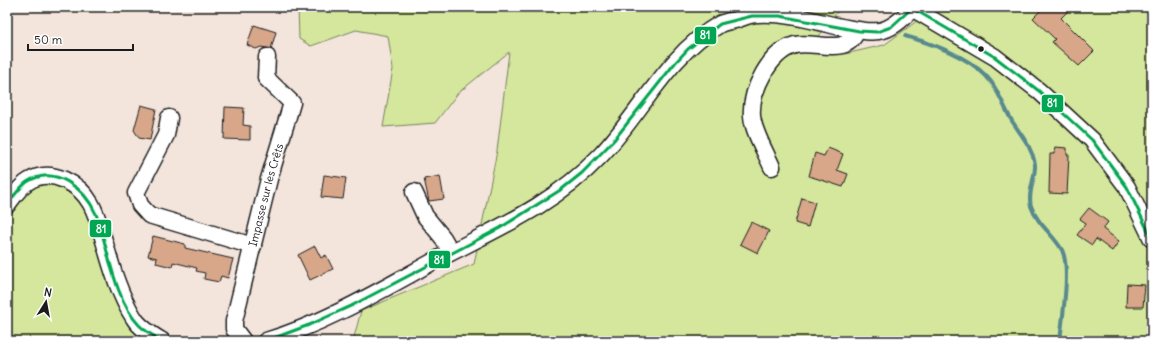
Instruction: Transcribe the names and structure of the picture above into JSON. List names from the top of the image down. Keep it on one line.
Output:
{"streets":{"street":["Impasse sur les Crêts"]},"lines":["transit line 81"],"scale_bar":"50 m","north":"top"}
